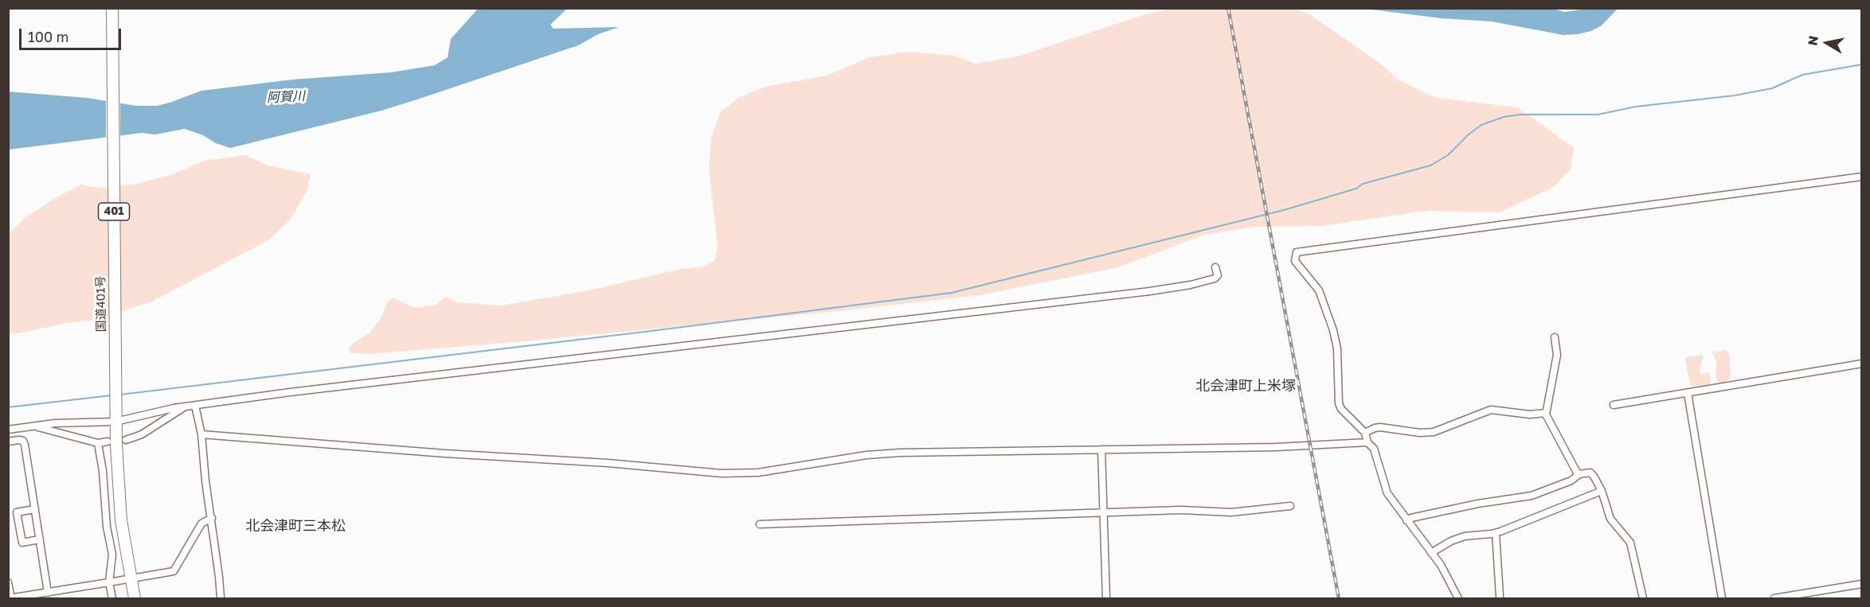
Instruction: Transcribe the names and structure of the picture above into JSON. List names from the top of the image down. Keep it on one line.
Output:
{"streets":{"highway":["401","国道401号"]},"districts":["北会津町上米塚","北会津町三本松"],"water":["阿賀川"],"scale_bar":"100 m","north":"left"}
